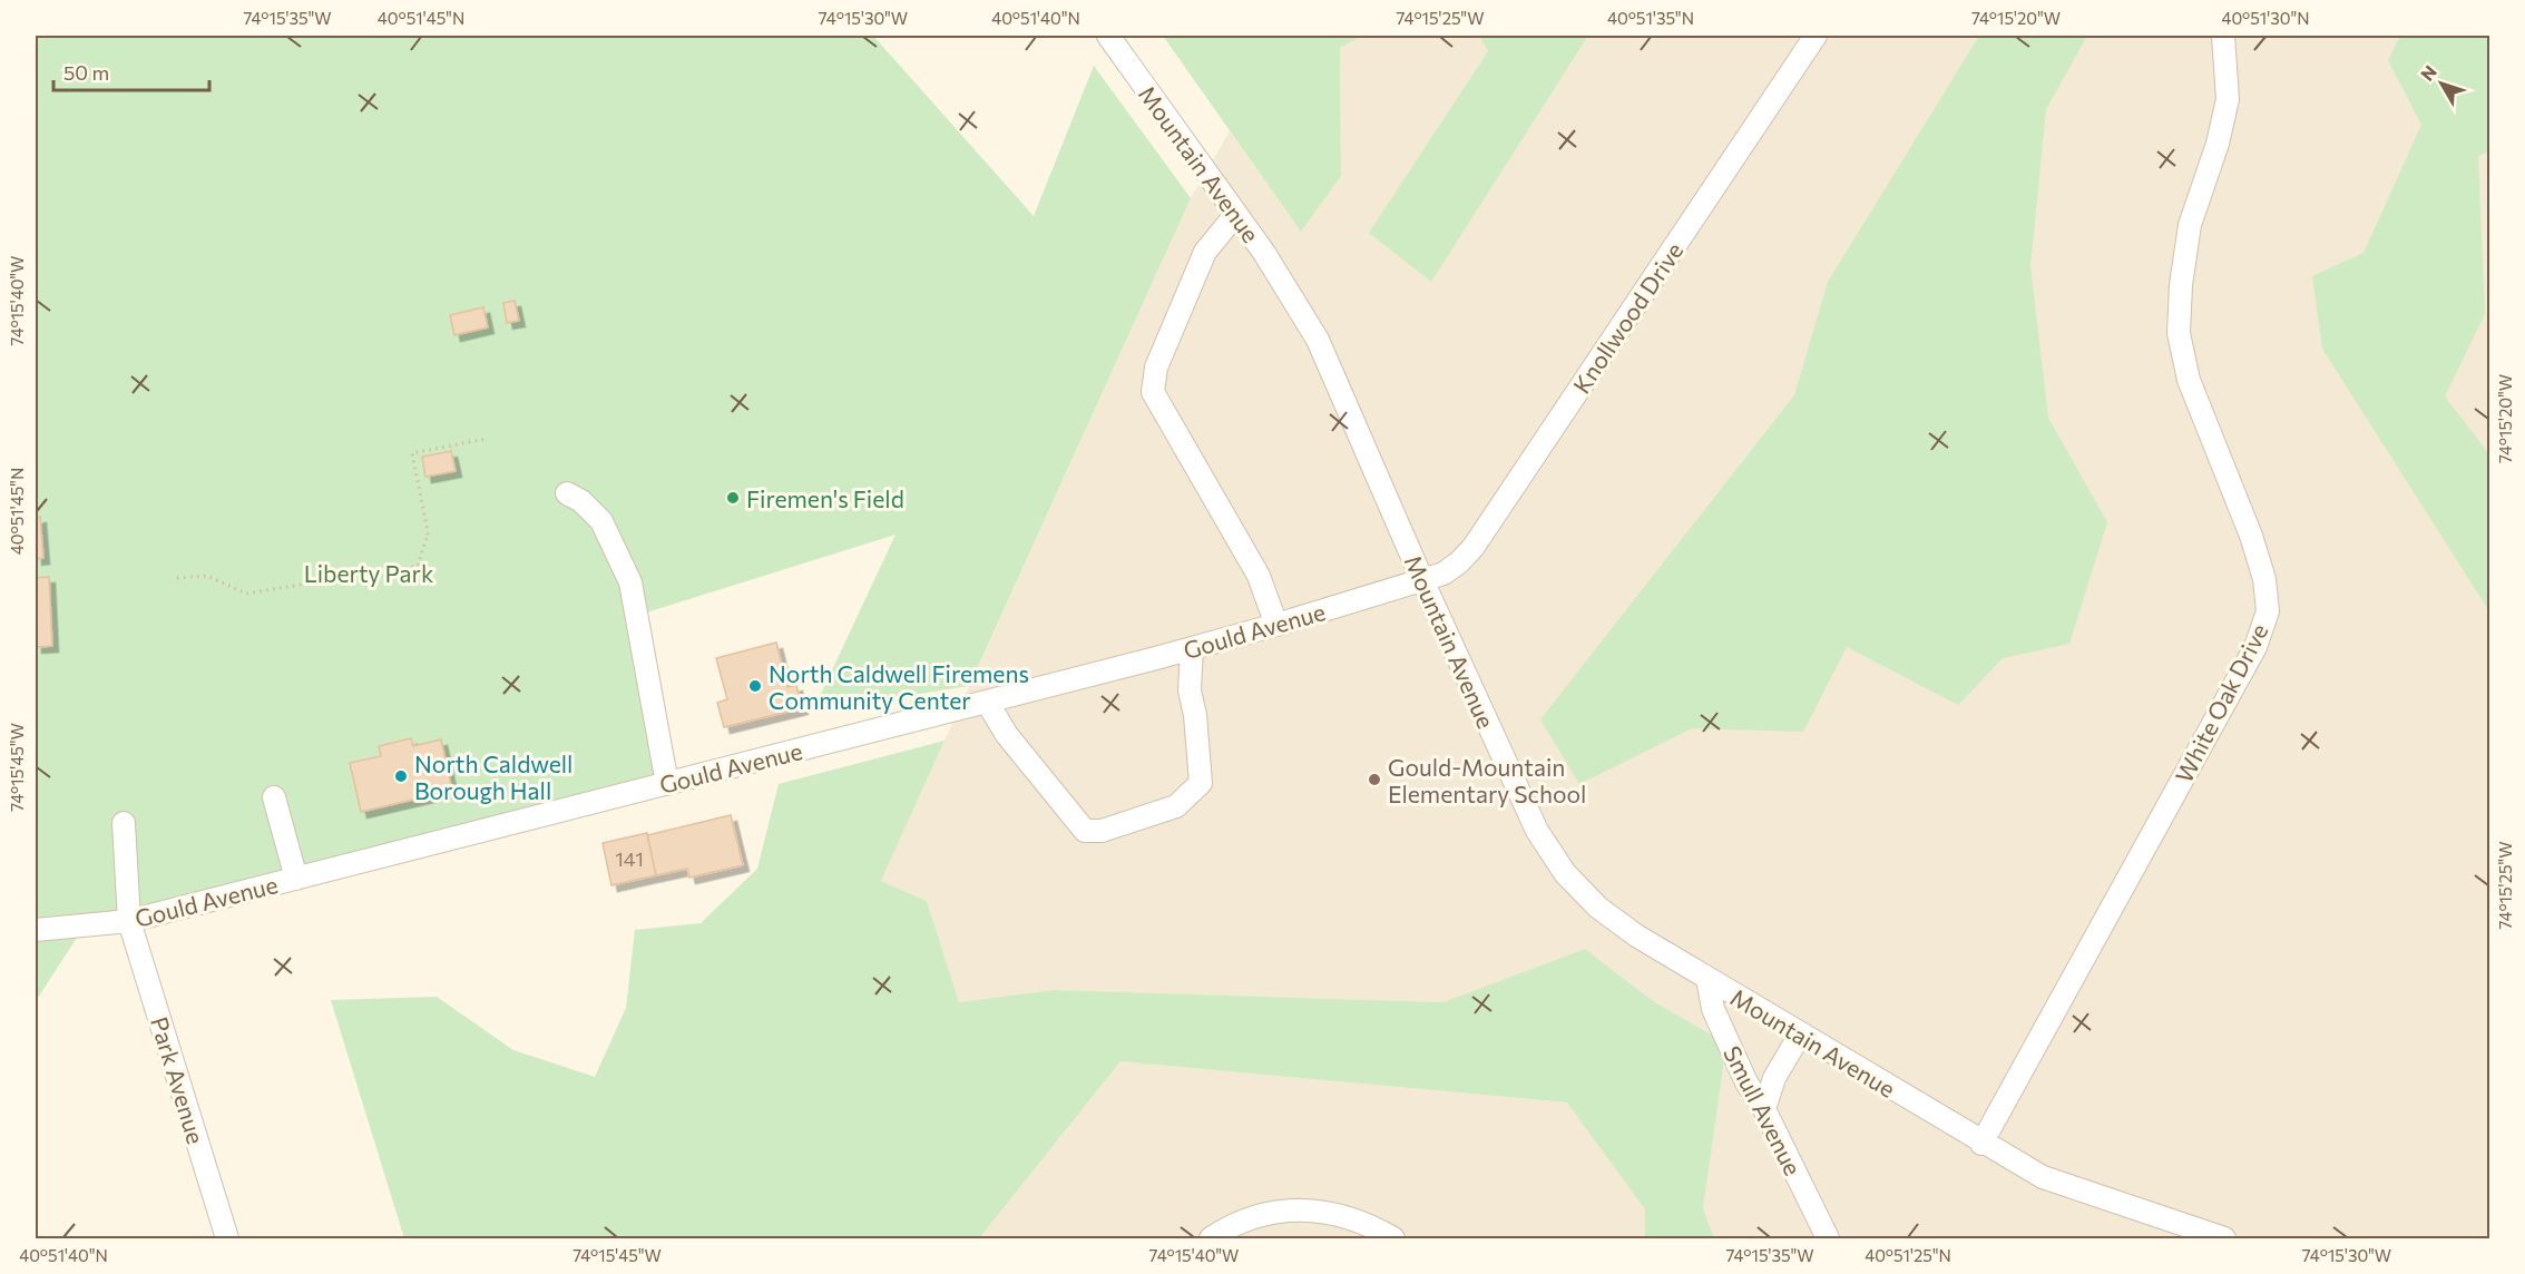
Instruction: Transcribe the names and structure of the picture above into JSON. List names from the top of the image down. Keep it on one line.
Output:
{"streets":{"street":["Mountain Avenue","Knollwood Drive","Gould Avenue","White Oak Drive","Park Avenue","Smull Avenue"]},"crossings":[["Mountain Avenue","Knollwood Drive"],["Mountain Avenue","Gould Avenue"],["Mountain Avenue","White Oak Drive"],["Mountain Avenue","Smull Avenue"],["Knollwood Drive","Gould Avenue"],["Gould Avenue","Park Avenue"]],"parks":["Liberty Park"],"places":["Firemen's Field","North Caldwell Firemens Community Center","North Caldwell Borough Hall","Gould-Mountain Elementary School"],"house_numbers":["141"],"scale_bar":"50 m","north":"top left","coordinates":["74°15'35\"W","40°51'45\"N","74°15'30\"W","40°51'40\"N","74°15'25\"W","40°51'35\"N","74°15'20\"W","40°51'30\"N","74°15'40\"W","74°15'45\"W","40°51'25\"N"]}
